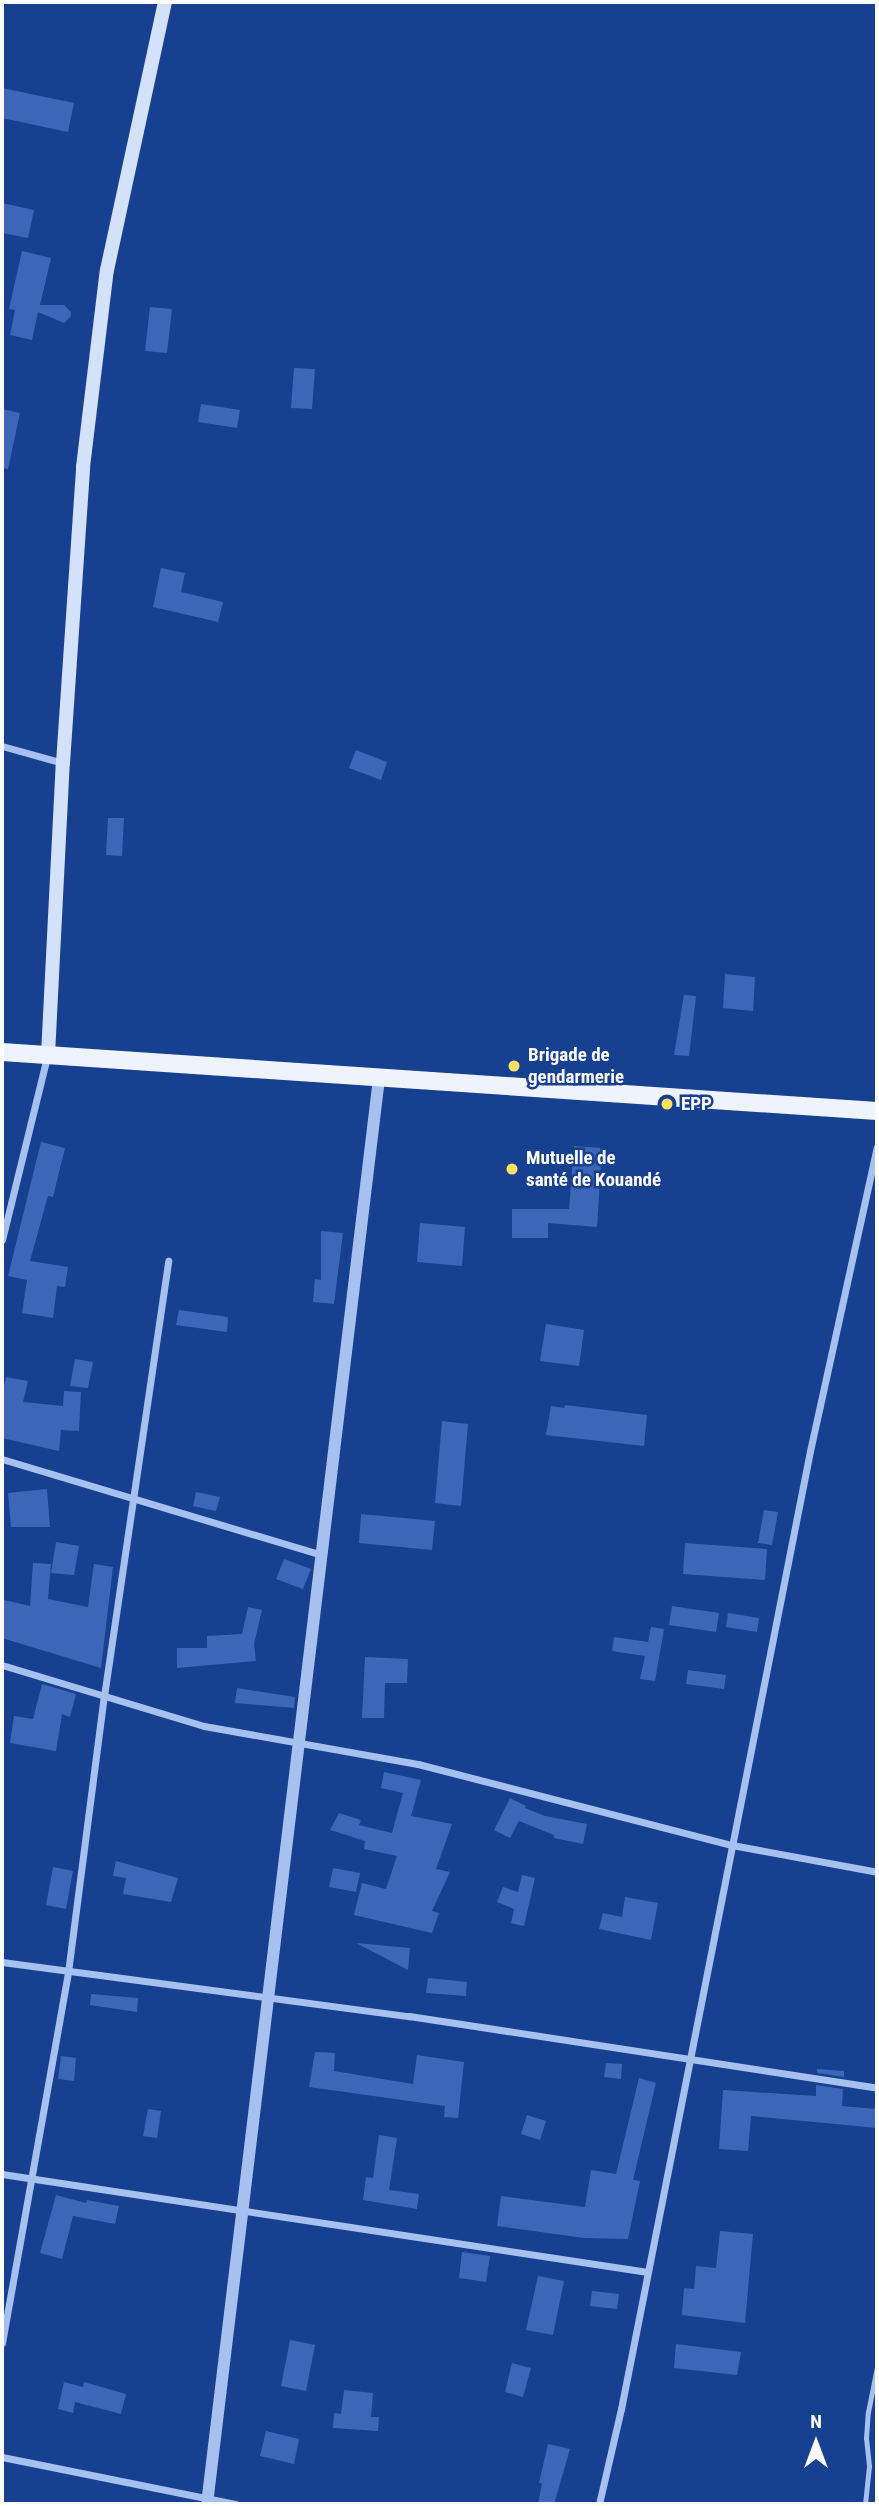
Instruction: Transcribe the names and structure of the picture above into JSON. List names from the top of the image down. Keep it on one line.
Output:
{"places":["Brigade de gendarmerie","EPP","Mutuelle de santé de Kouandé"],"north":"top"}
